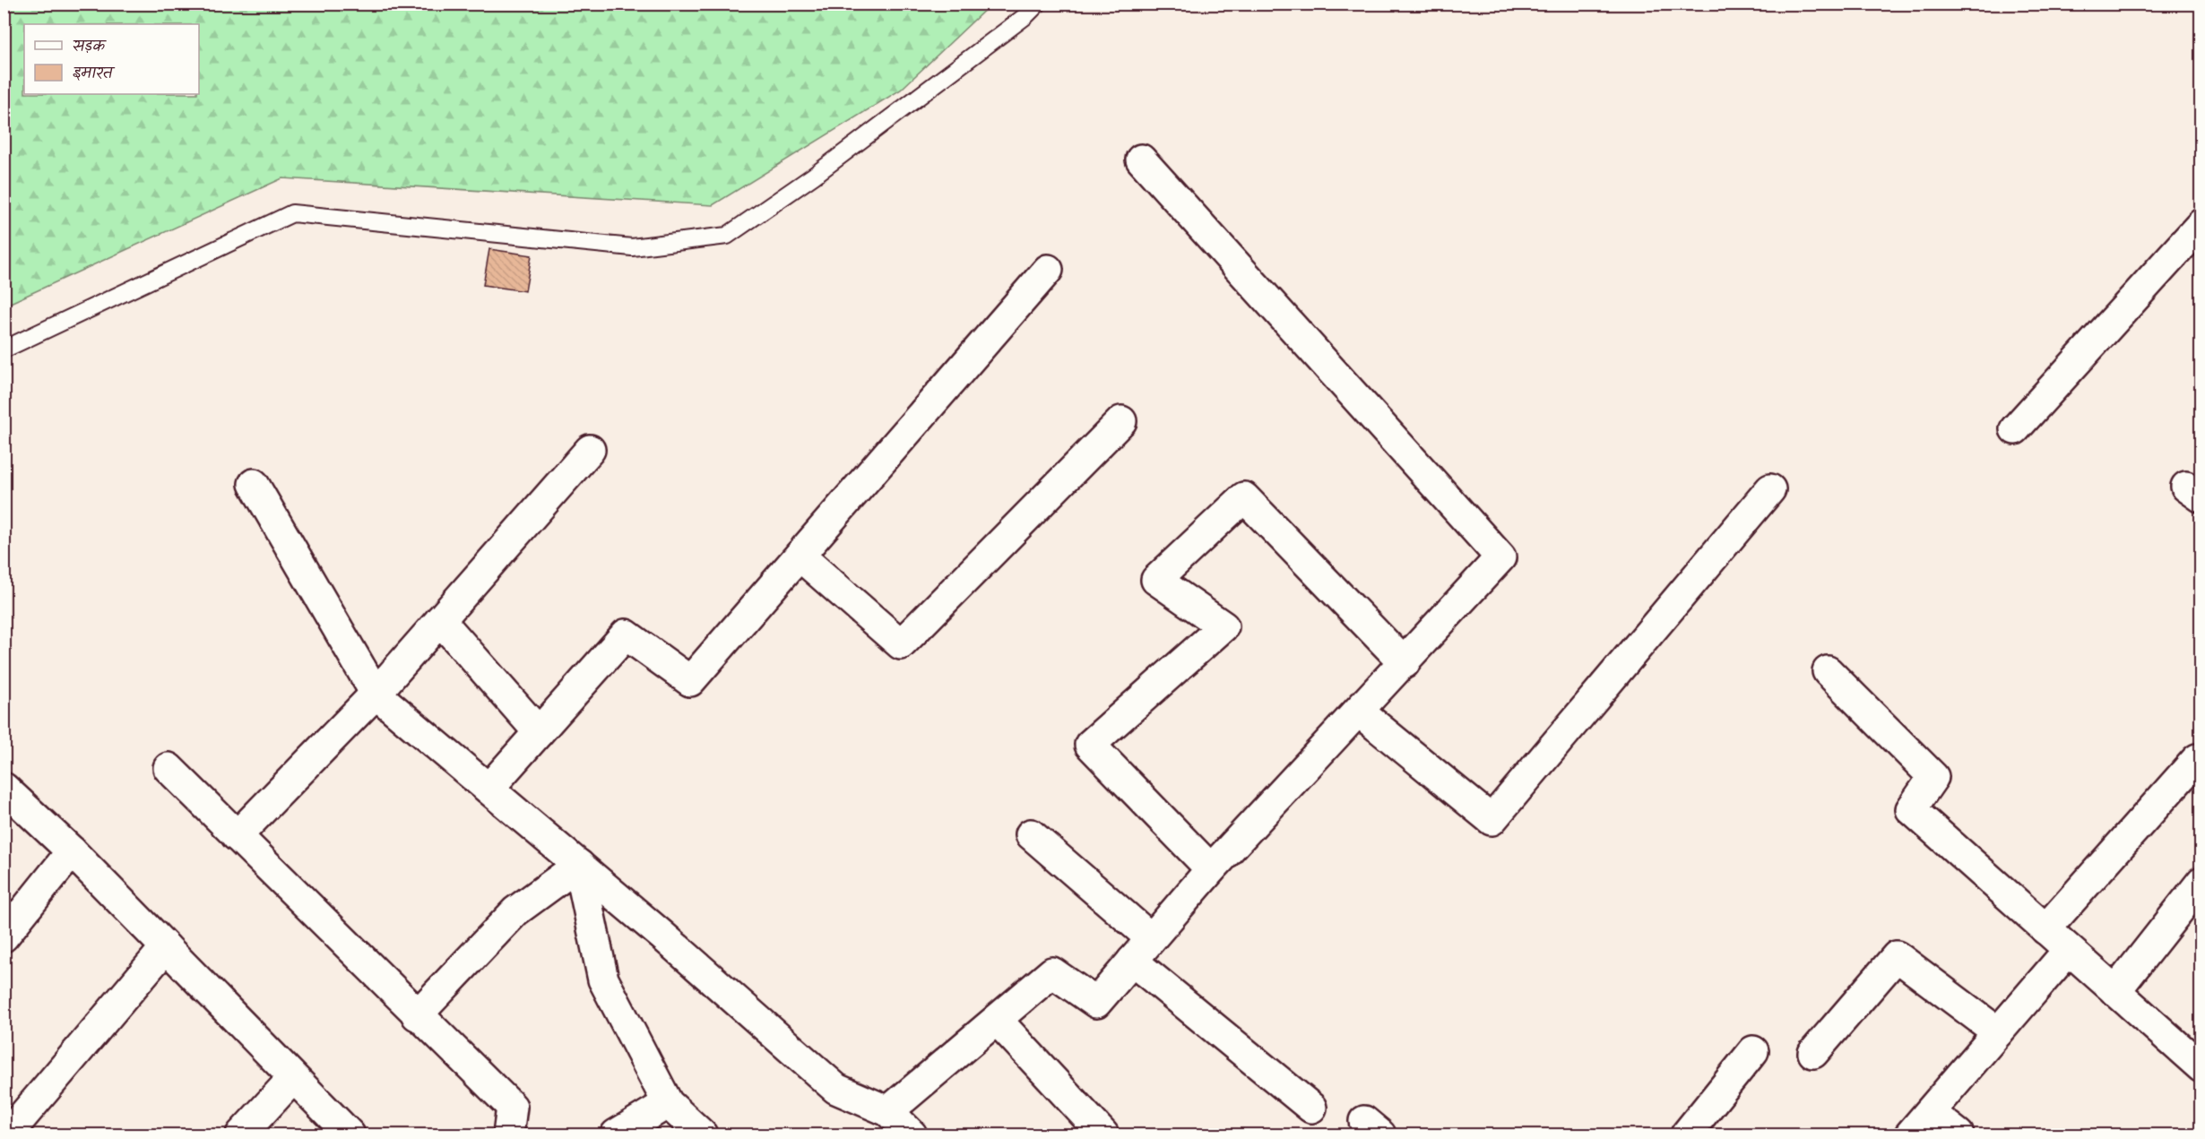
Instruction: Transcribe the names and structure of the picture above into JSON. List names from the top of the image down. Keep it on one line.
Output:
{"legend":["सड़क","इमारत"]}
